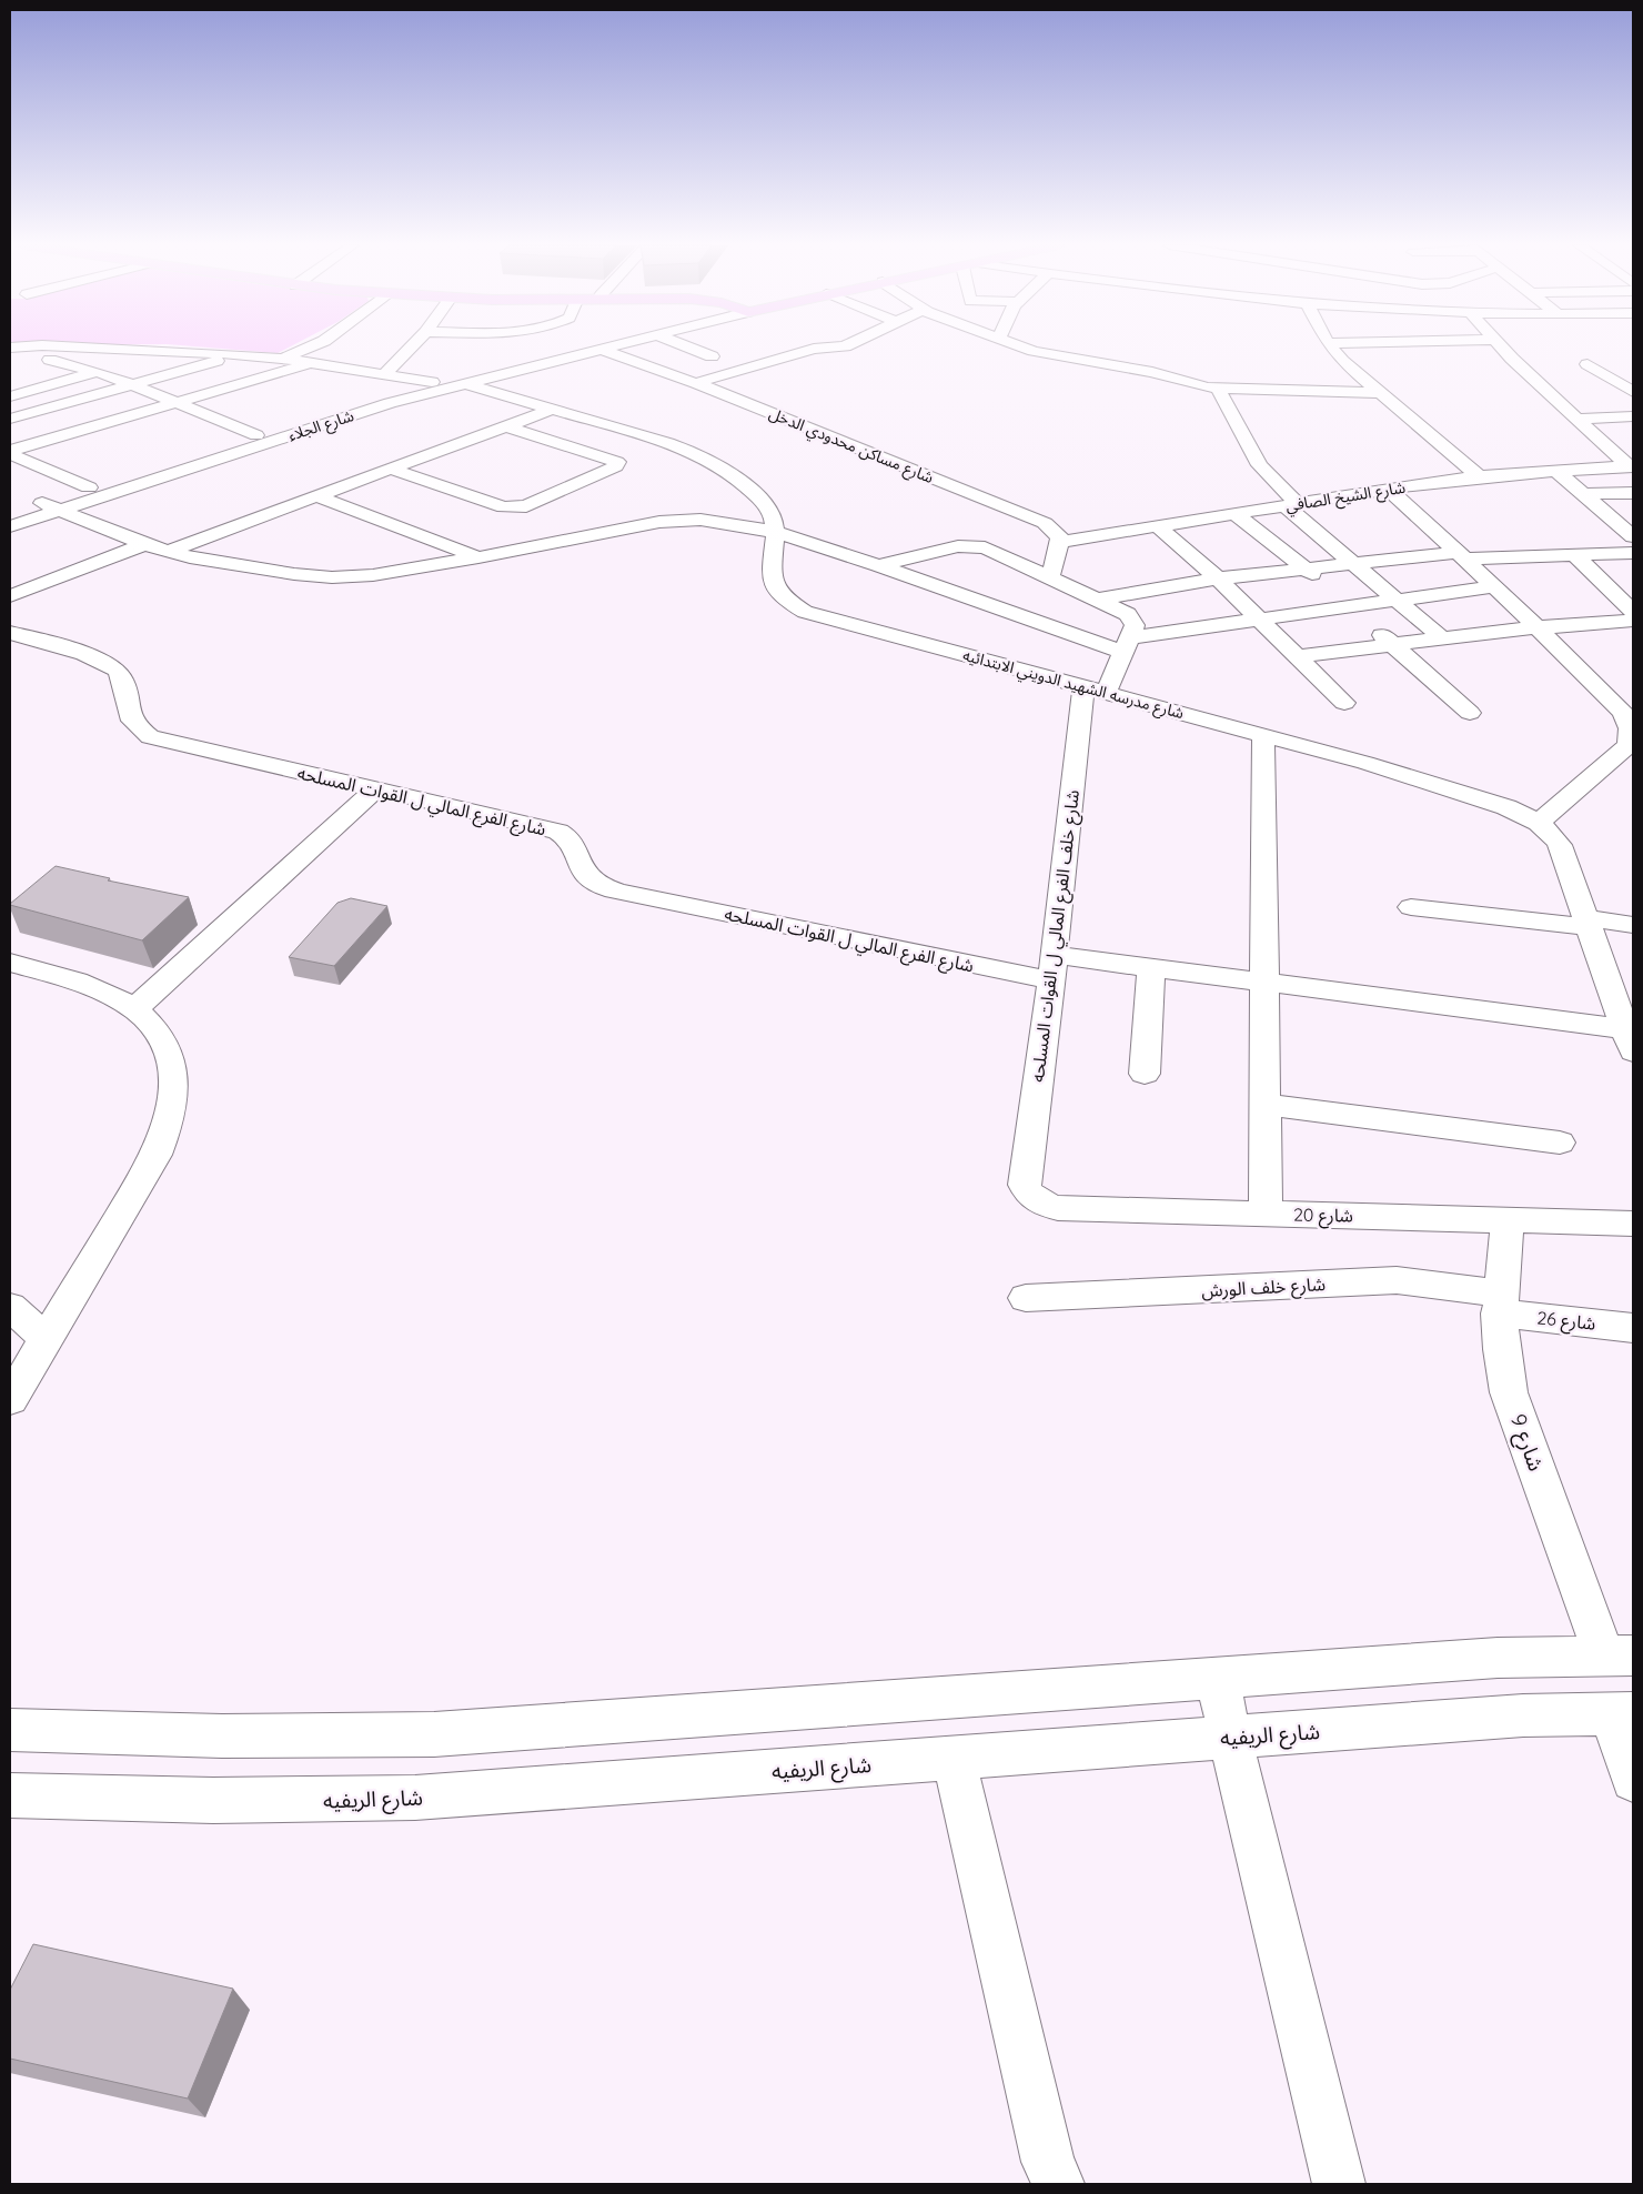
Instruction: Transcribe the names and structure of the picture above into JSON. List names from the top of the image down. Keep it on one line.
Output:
{"streets":{"street":["شارع الجلاء","شارع مساكن محدودي الدخل","شارع الشيخ الصافي","شارع مدرسه الشهيد الدويني الابتدائيه","شارع الفرع المالي ل القوات المسلحه","شارع خلف الفرع المالي ل القوات المسلحه","شارع 20","شارع خلف الورش","شارع 26","شارع 9","شارع الريفيه"]},"crossings":[["شارع الجلاء","شارع مدرسه الشهيد الدويني الابتدائيه"],["شارع مساكن محدودي الدخل","شارع الشيخ الصافي"],["شارع مدرسه الشهيد الدويني الابتدائيه","شارع الفرع المالي ل القوات المسلحه"],["شارع مدرسه الشهيد الدويني الابتدائيه","شارع خلف الفرع المالي ل القوات المسلحه"],["شارع الفرع المالي ل القوات المسلحه","شارع خلف الفرع المالي ل القوات المسلحه"],["شارع خلف الفرع المالي ل القوات المسلحه","شارع 20"],["شارع 20","شارع 9"],["شارع خلف الورش","شارع 26"],["شارع خلف الورش","شارع 9"],["شارع 26","شارع 9"]]}
